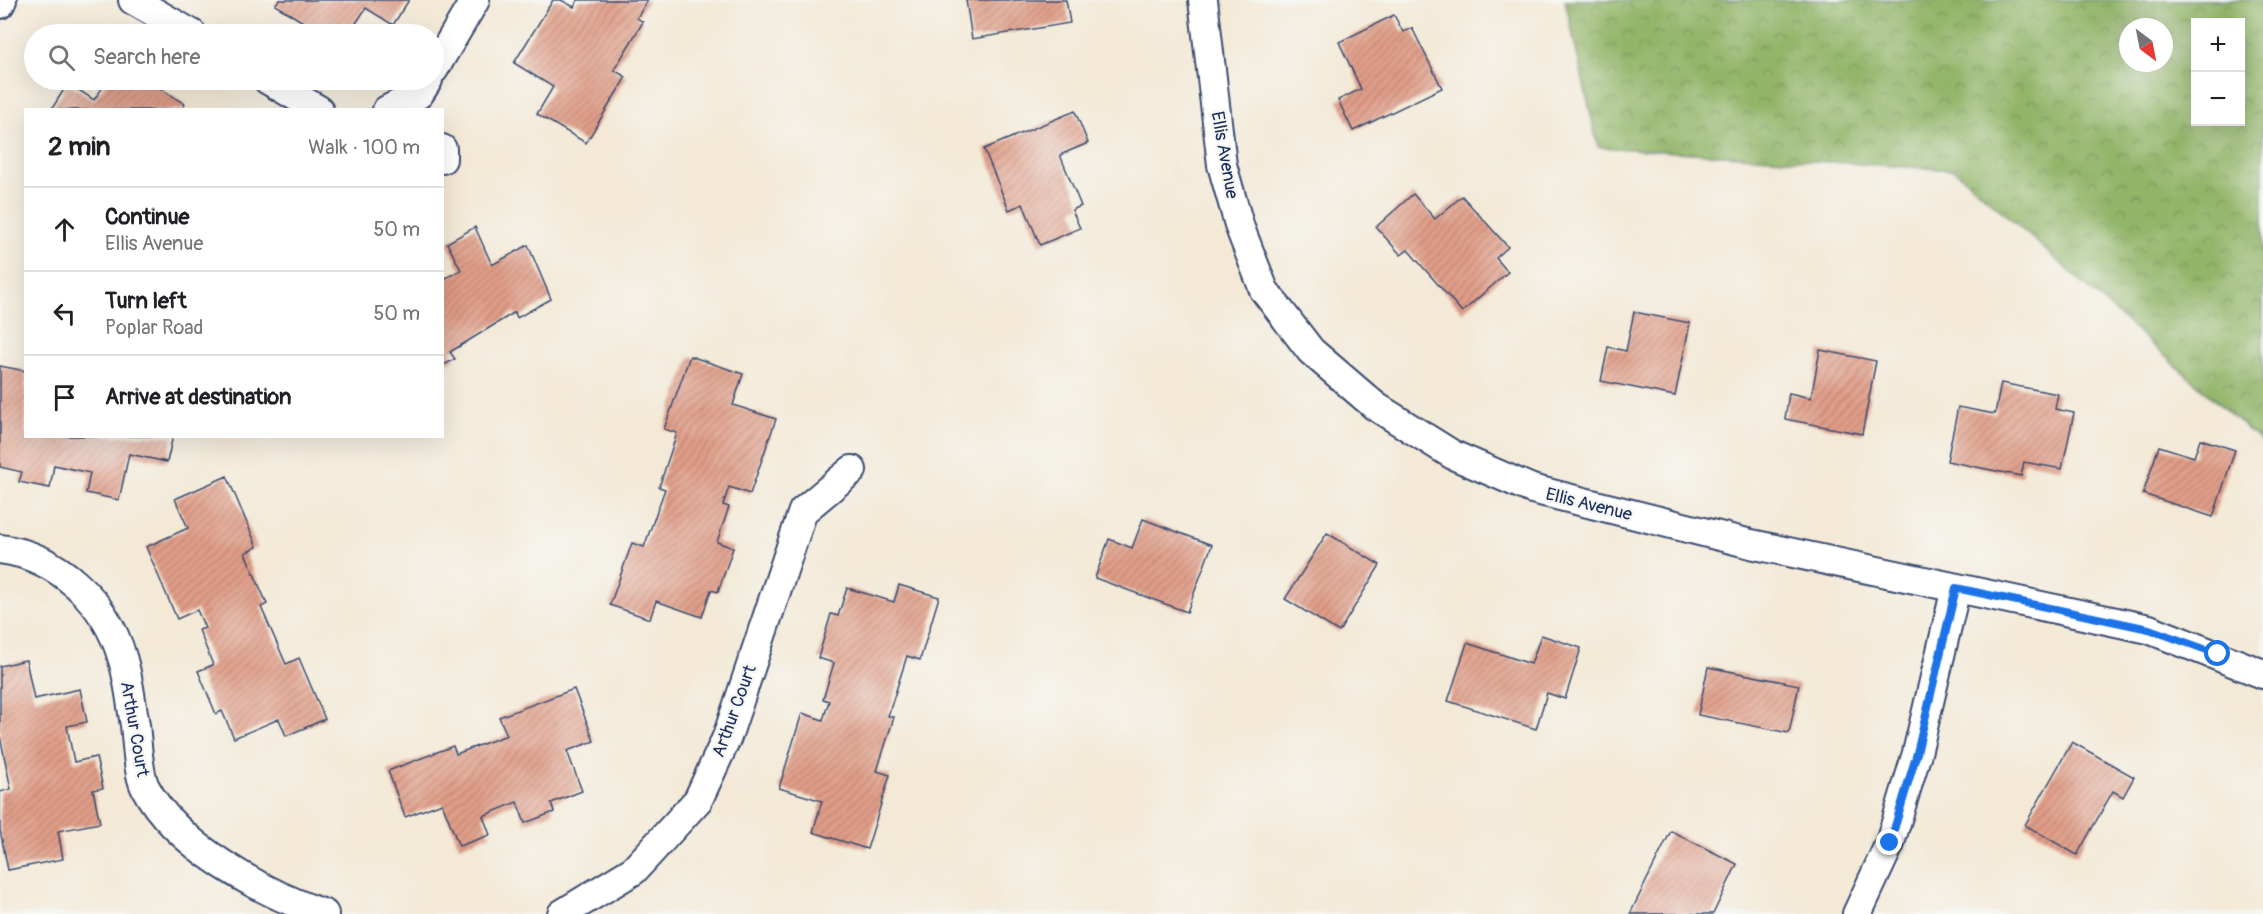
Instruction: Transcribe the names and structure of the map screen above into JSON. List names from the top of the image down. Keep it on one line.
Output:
{"streets":{"street":["Ellis Avenue","Arthur Court"]},"north":"bottom right","page":{"map_buttons":["+","−"],"search":"Search here","heading":["2 min","Walk · 100 m"],"list":[["Continue","Ellis Avenue","50 m"],["Turn left","Poplar Road","50 m"],"Arrive at destination"]}}
